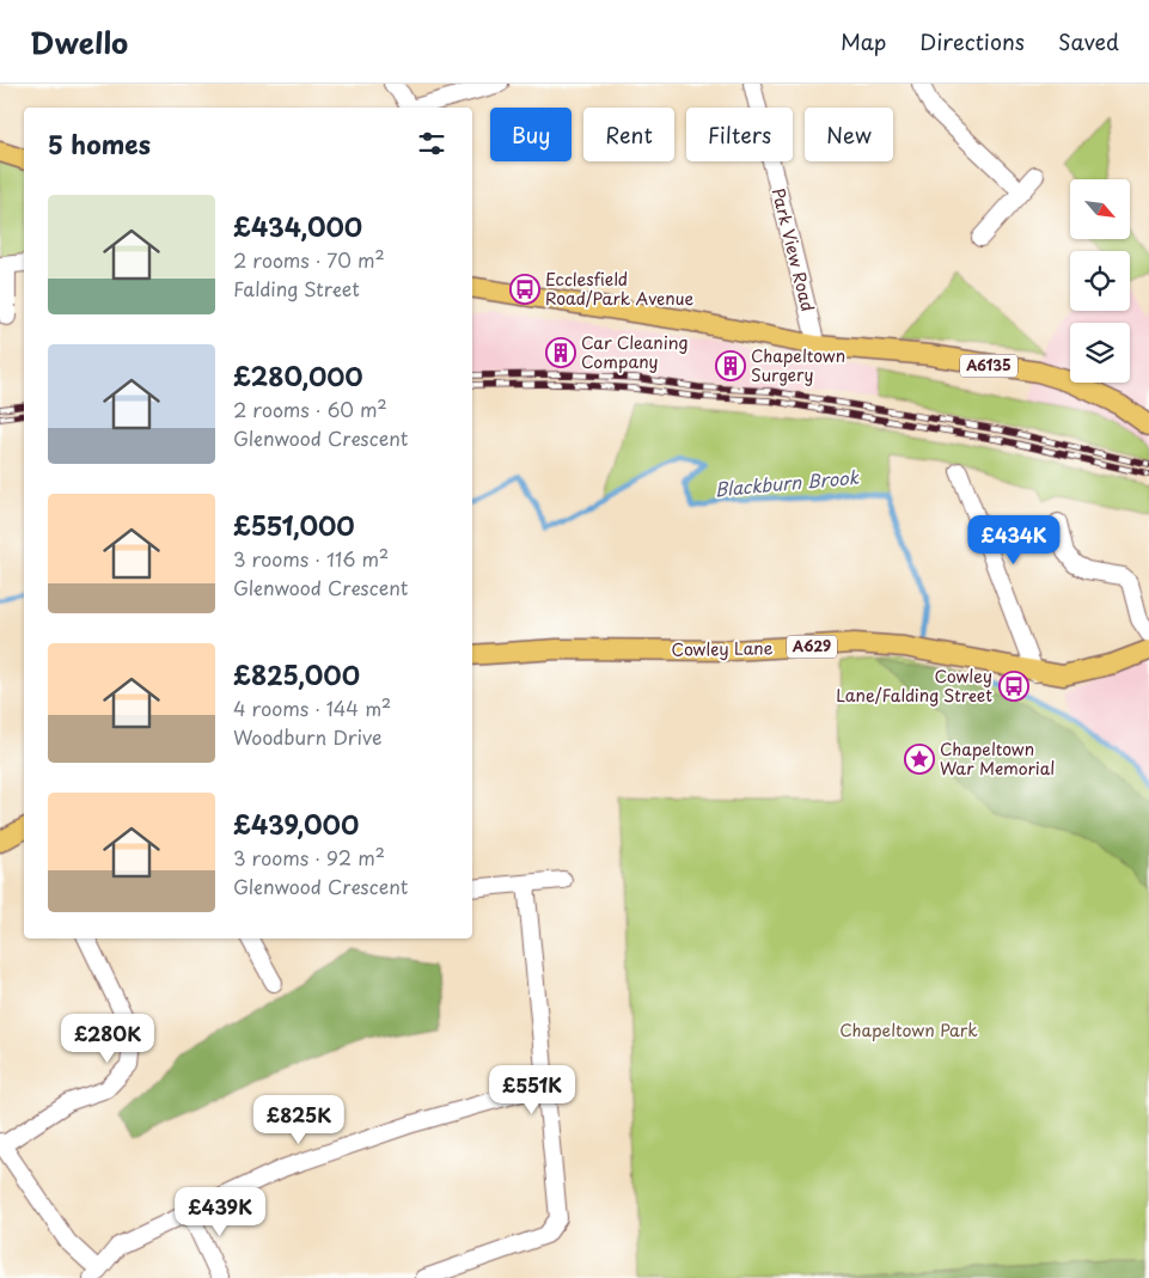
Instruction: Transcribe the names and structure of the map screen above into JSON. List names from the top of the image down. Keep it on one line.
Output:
{"streets":{"main road":["A6135","A629","Cowley Lane"],"street":["Park View Road"]},"crossings":[["Park View Road","A6135"]],"water":["Blackburn Brook"],"parks":["Chapeltown Park"],"places":{"bus stop":["Ecclesfield Road/Park Avenue","Cowley Lane/Falding Street"],"building":["Car Cleaning Company","Chapeltown Surgery"],"place":["Chapeltown War Memorial"]},"north":"bottom right","page":{"header":"Dwello","nav":["Map","Directions","Saved"],"chip":["Buy","Rent","Filters","New"],"heading":"5 homes","list":[{"name":"£434,000","note":"2 rooms · 70 m² · Falding Street"},{"name":"£280,000","note":"2 rooms · 60 m² · Glenwood Crescent"},{"name":"£551,000","note":"3 rooms · 116 m² · Glenwood Crescent"},{"name":"£825,000","note":"4 rooms · 144 m² · Woodburn Drive"},{"name":"£439,000","note":"3 rooms · 92 m² · Glenwood Crescent"}],"price":["£434K","£280K","£551K","£825K","£439K"]}}
